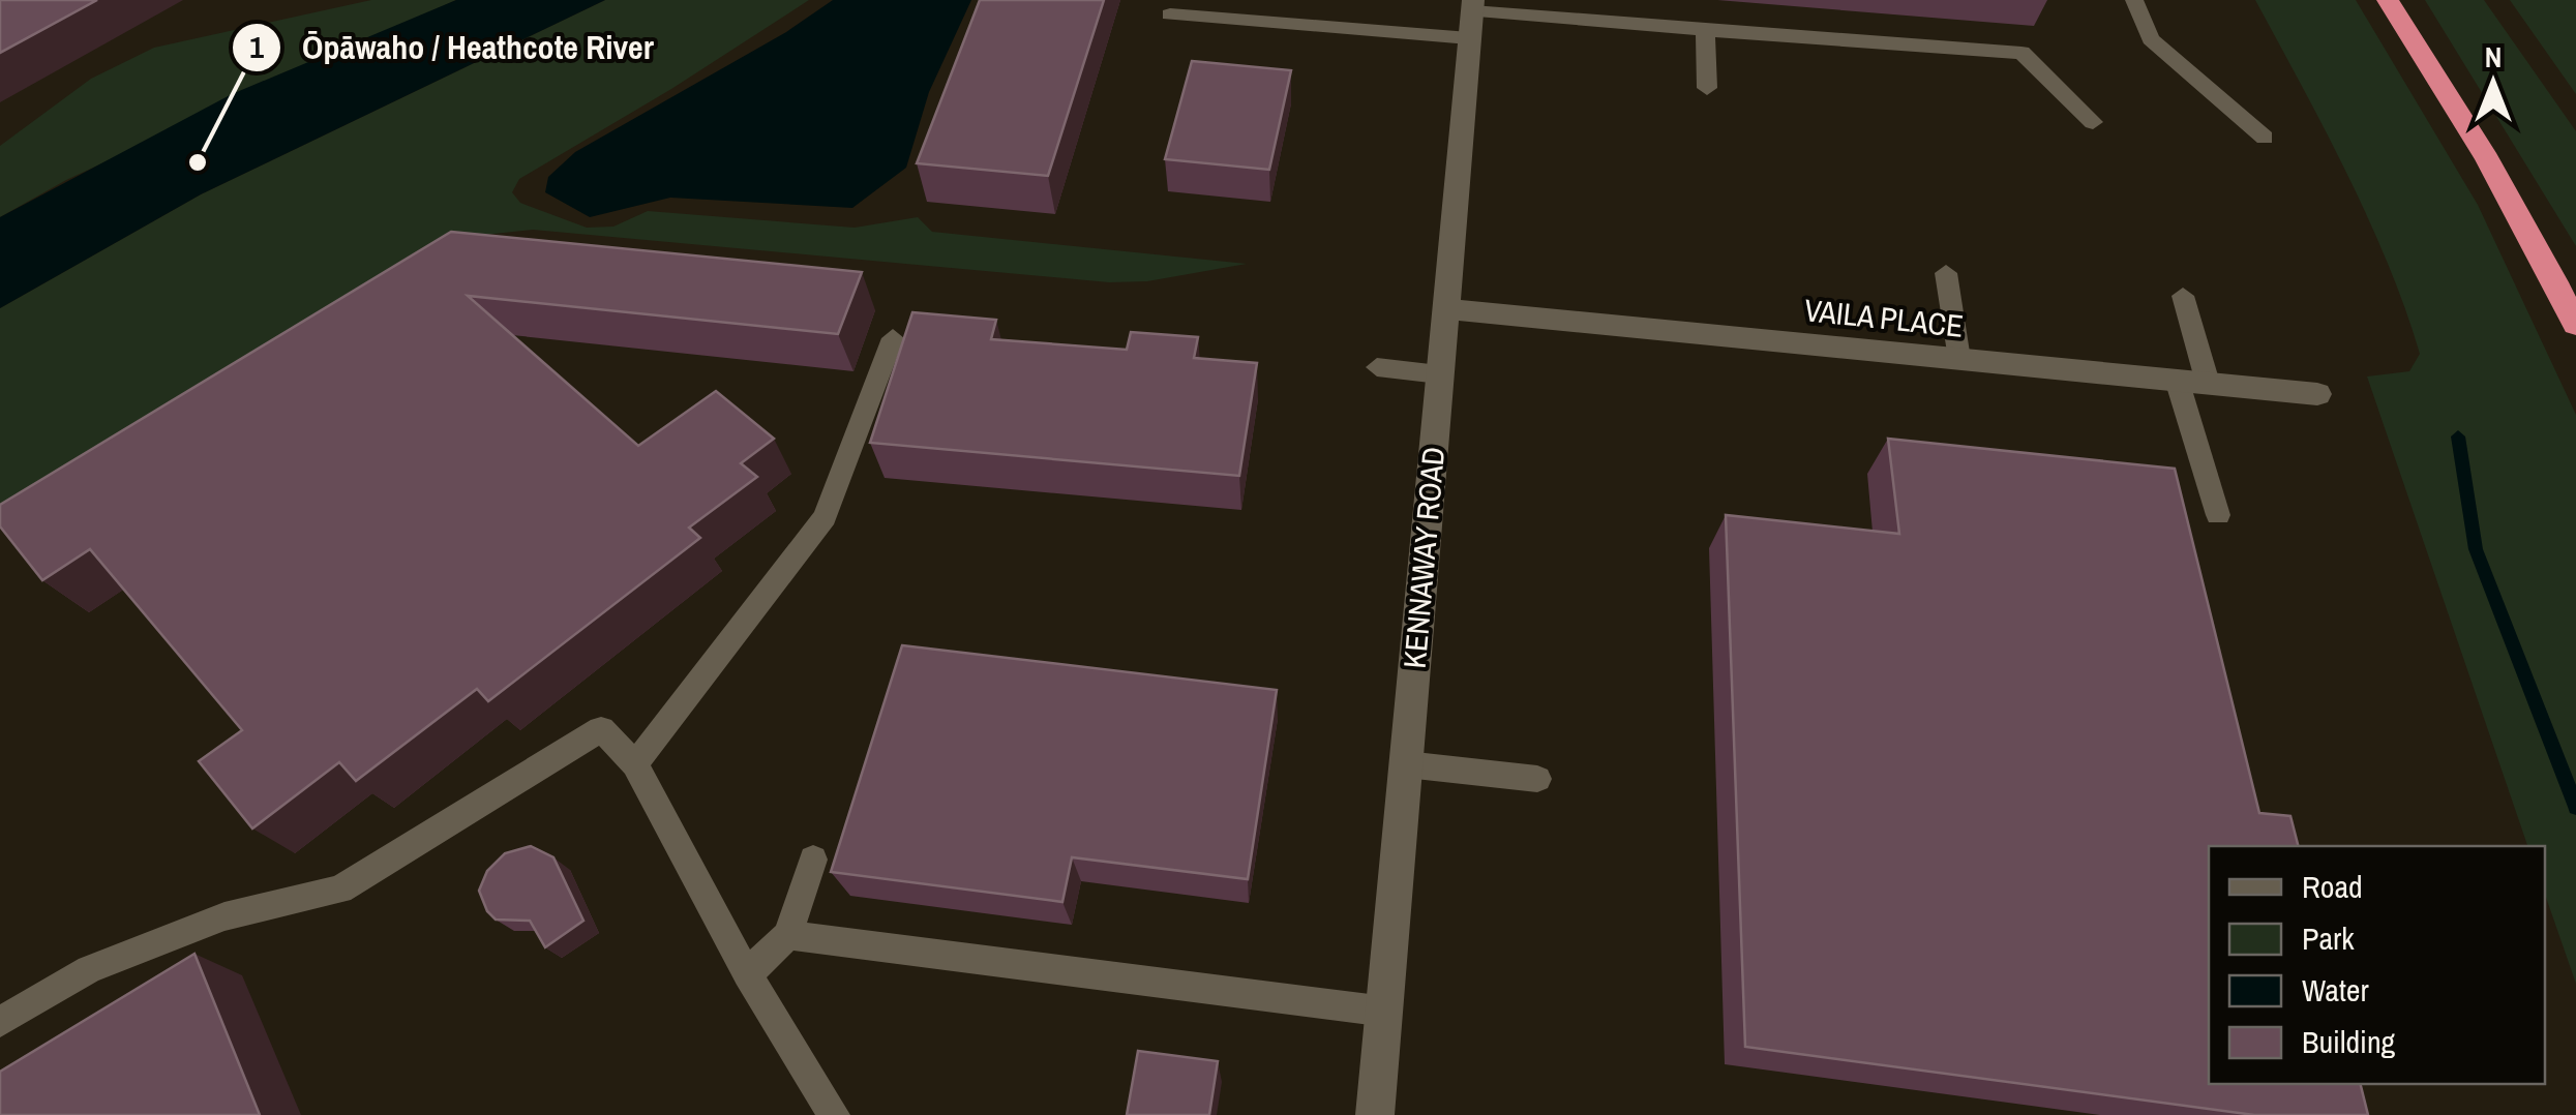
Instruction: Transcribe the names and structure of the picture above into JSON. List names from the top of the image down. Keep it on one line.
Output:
{"streets":{"street":["VAILA PLACE","KENNAWAY ROAD"]},"crossings":[["VAILA PLACE","KENNAWAY ROAD"]],"places":["Ōpāwaho / Heathcote River"],"legend":["Road","Park","Water","Building"],"north":"top"}
